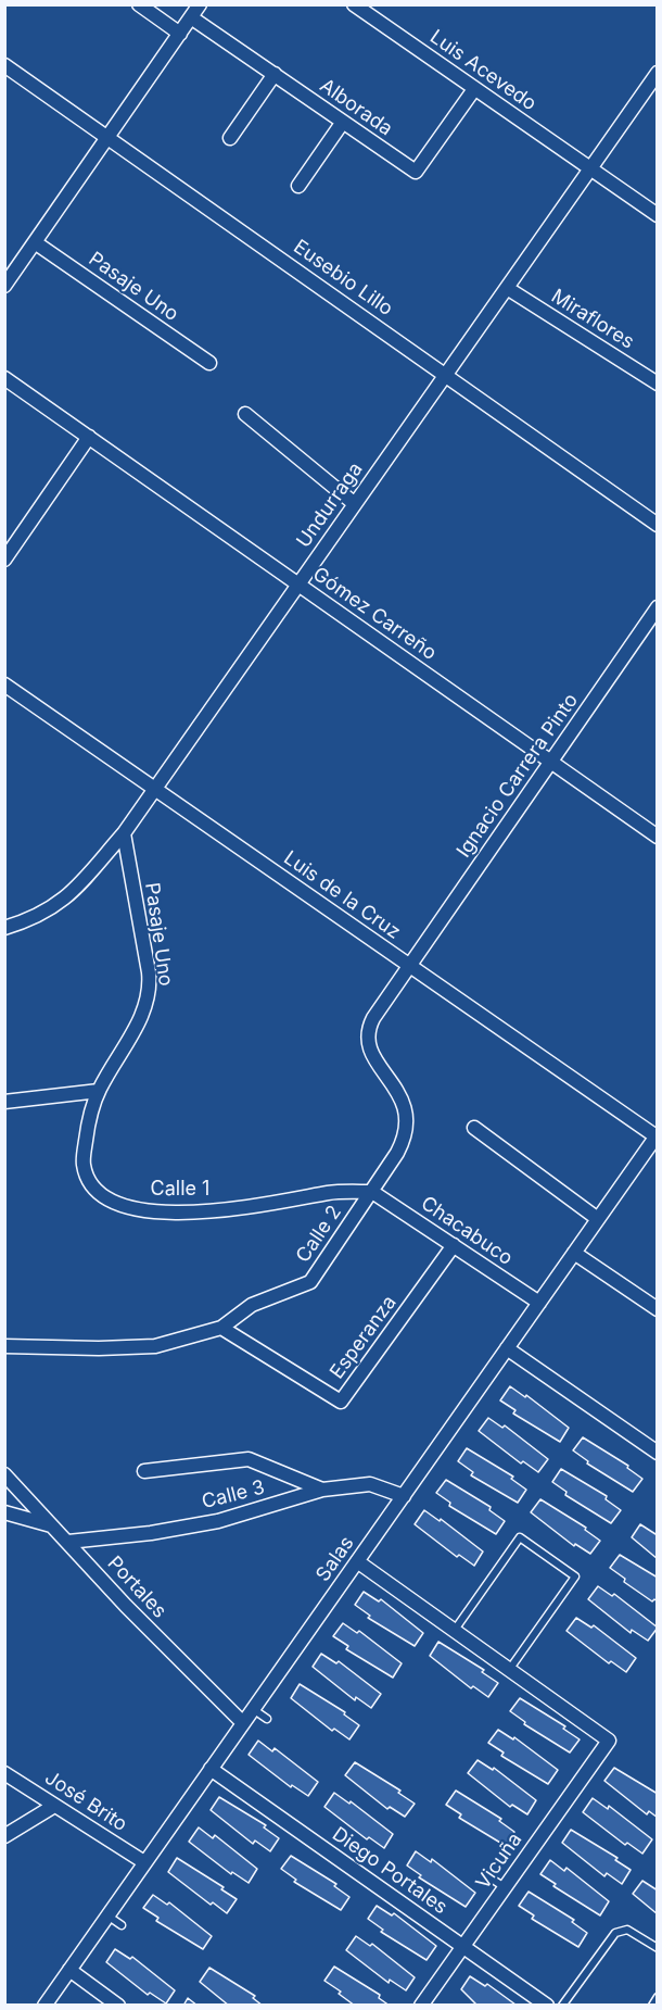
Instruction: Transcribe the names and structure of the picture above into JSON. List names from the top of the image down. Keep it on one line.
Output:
{"streets":{"street":["Luis Acevedo","Alborada","Eusebio Lillo","Pasaje Uno","Miraflores","Undurraga","Gómez Carreño","Ignacio Carrera Pinto","Luis de la Cruz","Calle 1","Chacabuco","Calle 2","Esperanza","Calle 3","Salas","Portales","José Brito","Vicuña","Diego Portales"]},"crossings":[["Luis Acevedo","Alborada"],["Luis Acevedo","Undurraga"],["Eusebio Lillo","Undurraga"],["Pasaje Uno","Undurraga"],["Pasaje Uno","Calle 1"],["Miraflores","Undurraga"],["Undurraga","Gómez Carreño"],["Undurraga","Luis de la Cruz"],["Gómez Carreño","Ignacio Carrera Pinto"],["Ignacio Carrera Pinto","Luis de la Cruz"],["Ignacio Carrera Pinto","Calle 2"],["Luis de la Cruz","Calle 2"],["Luis de la Cruz","Salas"],["Calle 1","Chacabuco"],["Calle 1","Calle 2"],["Chacabuco","Calle 2"],["Chacabuco","Esperanza"],["Chacabuco","Salas"],["Calle 2","Esperanza"],["Calle 3","Salas"],["Calle 3","Portales"],["Salas","Portales"],["Salas","José Brito"],["Salas","Diego Portales"],["Vicuña","Diego Portales"]]}
